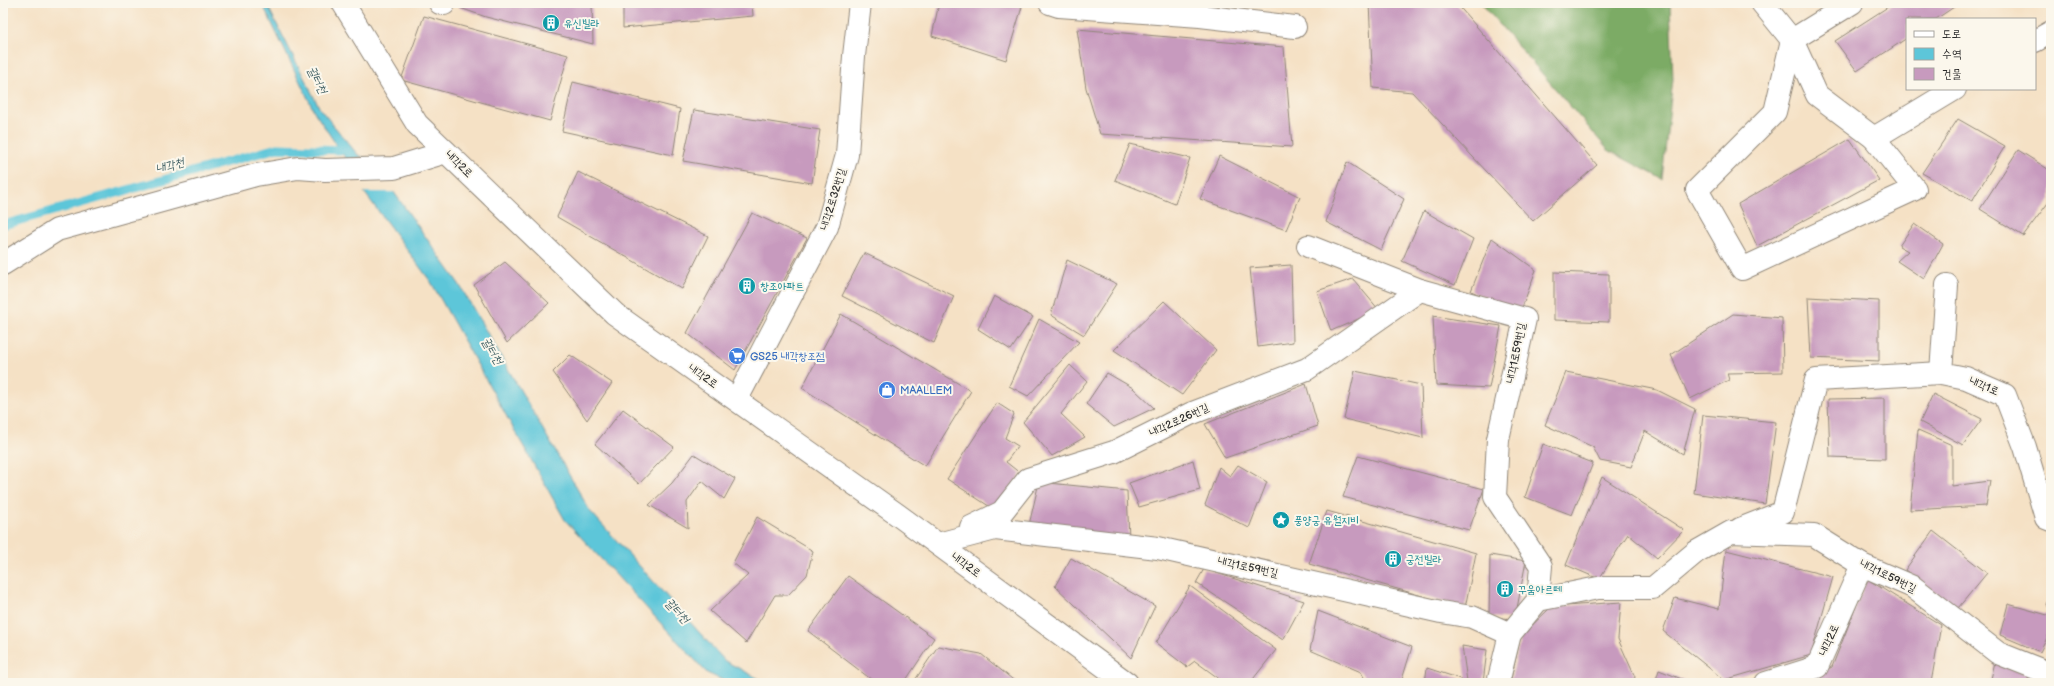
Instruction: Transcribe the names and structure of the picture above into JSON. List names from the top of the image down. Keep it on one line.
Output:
{"streets":{"street":["내각2로","내각2로32번길","내각1로59번길","내각1로","내각2로26번길"]},"crossings":[["내각2로","내각2로32번길"],["내각2로","내각1로59번길"],["내각2로","내각2로26번길"],["내각1로59번길","내각2로26번길"]],"water":["궐터천","내각천"],"places":{"building":["유신빌라","창조아파트","궁전빌라","꾸움아르떼"],"supermarket":["GS25 내각창조점"],"shop":["MAALLEM"],"place":["풍양궁 유월지비"]},"legend":["도로","수역","건물"]}
